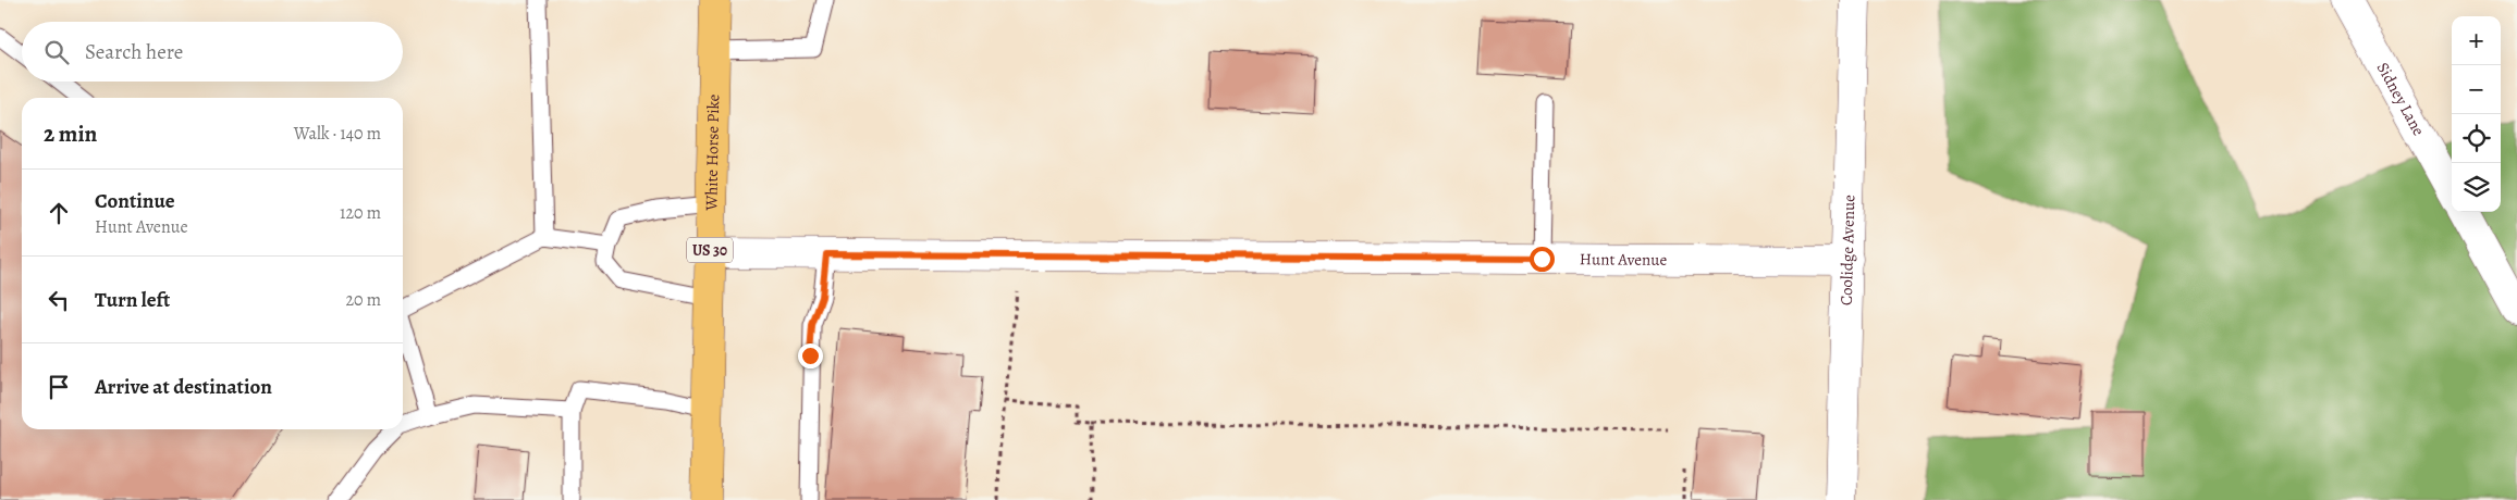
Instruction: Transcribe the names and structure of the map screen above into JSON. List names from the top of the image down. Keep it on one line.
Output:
{"streets":{"highway":["White Horse Pike","US 30"],"street":["Sidney Lane","Coolidge Avenue","Hunt Avenue"]},"crossings":[["White Horse Pike","Hunt Avenue"],["Coolidge Avenue","Hunt Avenue"]],"page":{"map_buttons":["+","−"],"search":"Search here","heading":["2 min","Walk · 140 m"],"list":[["Continue","Hunt Avenue","120 m"],["Turn left","20 m"],"Arrive at destination"]}}
